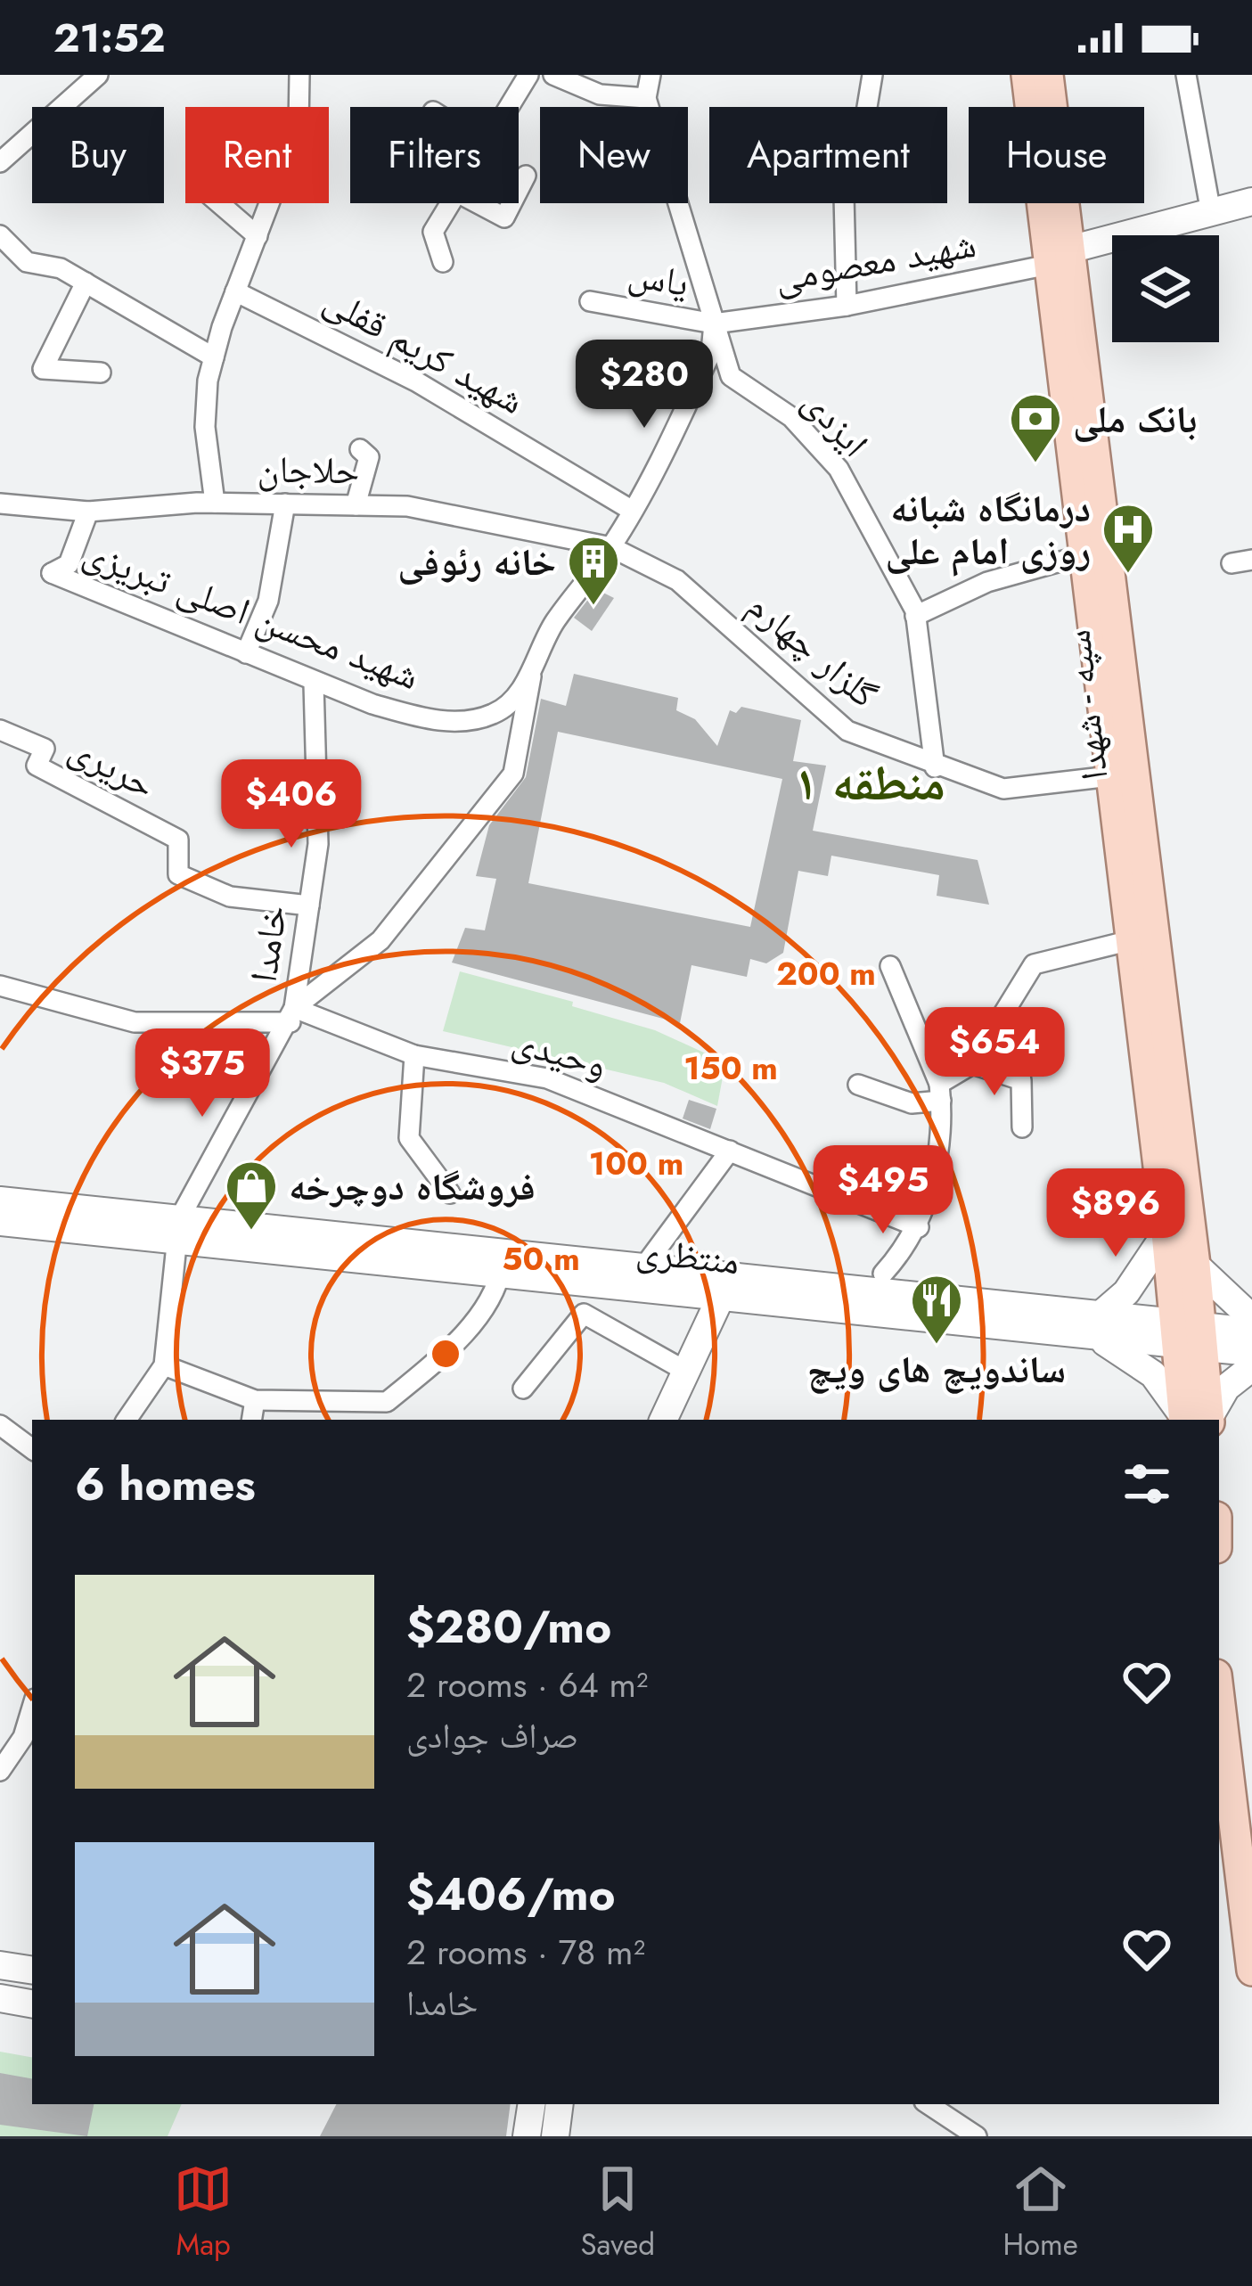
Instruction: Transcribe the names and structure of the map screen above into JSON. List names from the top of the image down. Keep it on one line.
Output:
{"streets":{"main road":["سپه - شهدا","منتظری"],"street":["شهید معصومی","یاس","شهید کریم قفلی","ایزدی","حلاجان","شهید محسن اصلی تبریزی","گلزار چهارم","حریری","خامدا","وحیدی"]},"crossings":[["شهید معصومی","یاس"],["شهید معصومی","ایزدی"],["شهید معصومی","سپه - شهدا"],["یاس","ایزدی"],["ایزدی","گلزار چهارم"],["حلاجان","شهید محسن اصلی تبریزی"],["حلاجان","گلزار چهارم"],["شهید محسن اصلی تبریزی","خامدا"],["گلزار چهارم","سپه - شهدا"],["سپه - شهدا","منتظری"],["حریری","خامدا"],["خامدا","وحیدی"]],"districts":["منطقه ۱"],"places":{"bank":["بانک ملی"],"hospital":["درمانگاه شبانه روزی امام علی"],"building":["خانه رئوفی"],"shop":["فروشگاه دوچرخه"],"restaurant":["ساندویچ های ویچ"]},"page":{"status":"21:52","chip":["Buy","Rent","Filters","New","Apartment","House"],"price":["$280","$406","$654","$375","$495","$896"],"heading":"6 homes","list":[{"name":"$280/mo","note":"2 rooms · 64 m² · صراف جوادی"},{"name":"$406/mo","note":"2 rooms · 78 m² · خامدا"}],"tabs":["Map","Saved","Home"]},"rings":["200 m","150 m","100 m","50 m"]}
